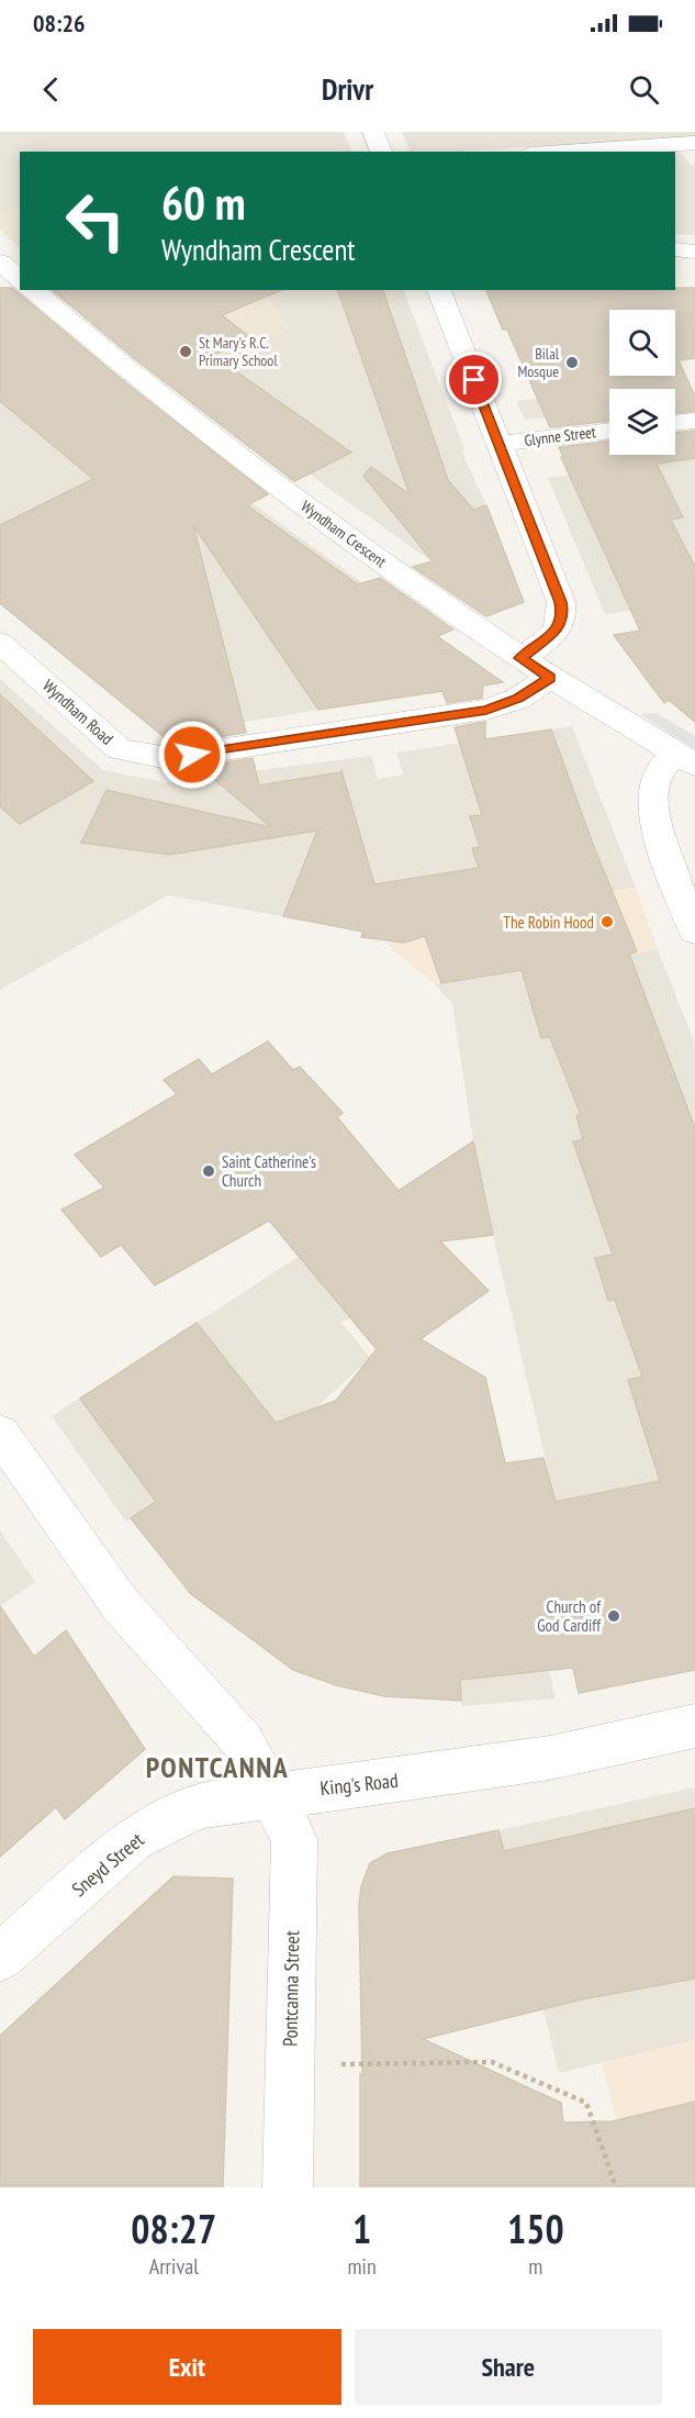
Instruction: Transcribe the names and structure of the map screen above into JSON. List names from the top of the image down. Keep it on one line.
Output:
{"streets":{"street":["Glynne Street","Wyndham Crescent","Wyndham Road","King's Road","Sneyd Street","Pontcanna Street"]},"crossings":[["Wyndham Crescent","Wyndham Road"],["King's Road","Sneyd Street"],["King's Road","Pontcanna Street"],["Sneyd Street","Pontcanna Street"]],"districts":["PONTCANNA"],"places":["St Mary's R.C. Primary School","Bilal Mosque","The Robin Hood","Saint Catherine's Church","Church of God Cardiff"],"page":{"status":"08:26","header":"Drivr","turn":["60 m","Wyndham Crescent"],"eta":["08:27","Arrival","1","min","150","m"],"buttons":["Exit","Share"]}}
